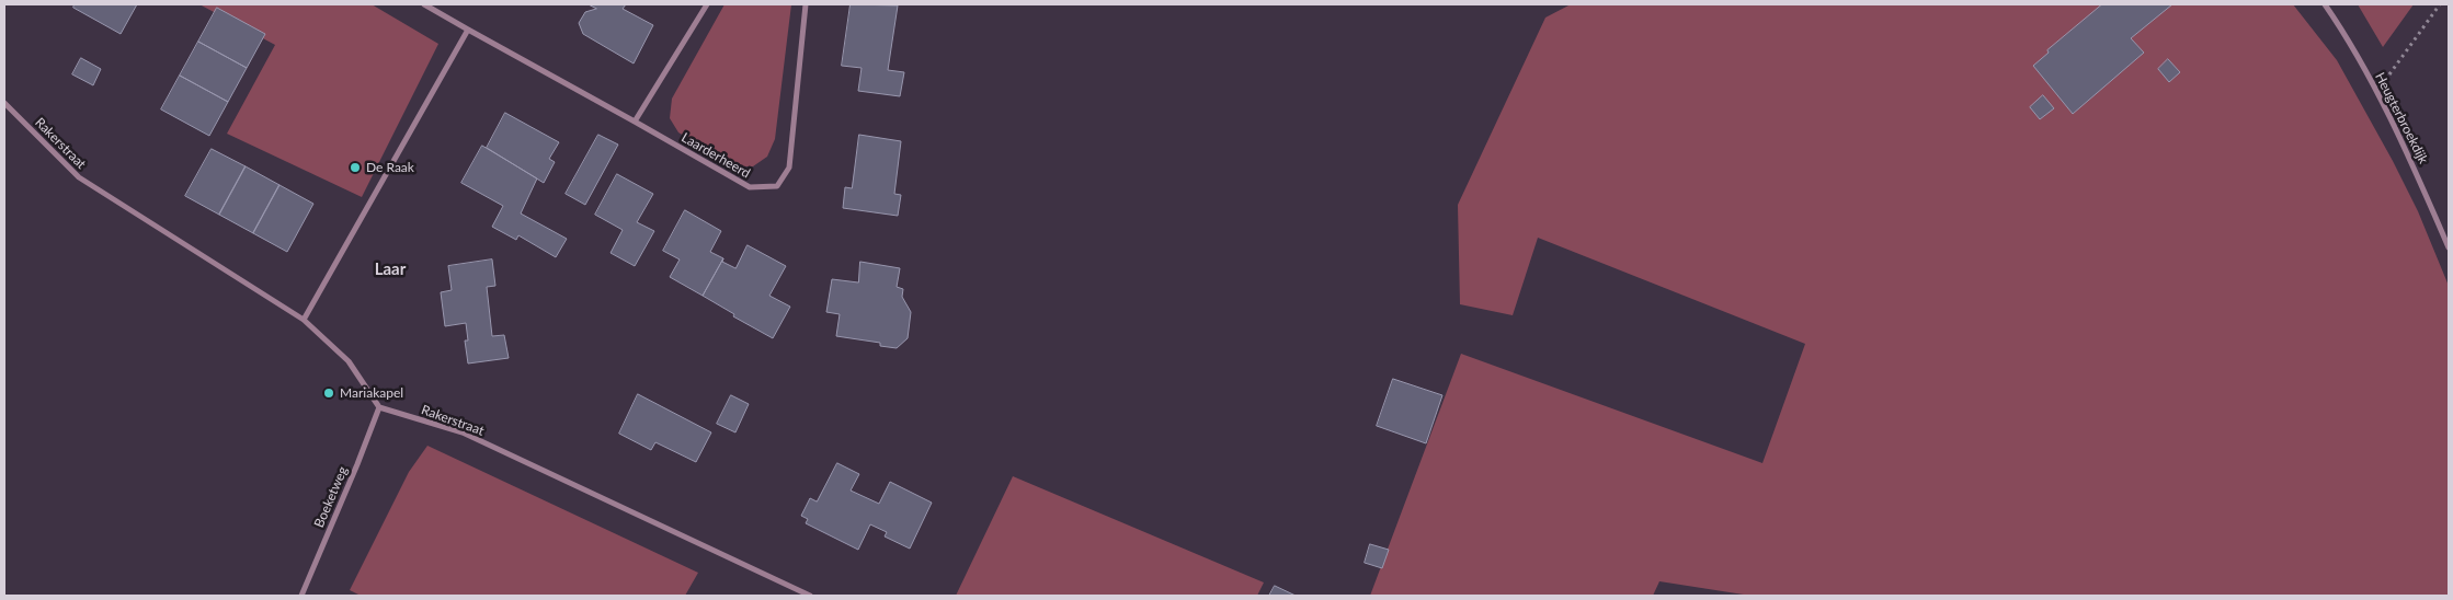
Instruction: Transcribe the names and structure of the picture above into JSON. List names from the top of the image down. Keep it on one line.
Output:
{"streets":{"street":["Heugterbroekdijk","Rakerstraat","Laarderheerd","Boeketweg"]},"crossings":[["Rakerstraat","Boeketweg"]],"districts":["Laar"],"places":["De Raak","Mariakapel"]}
